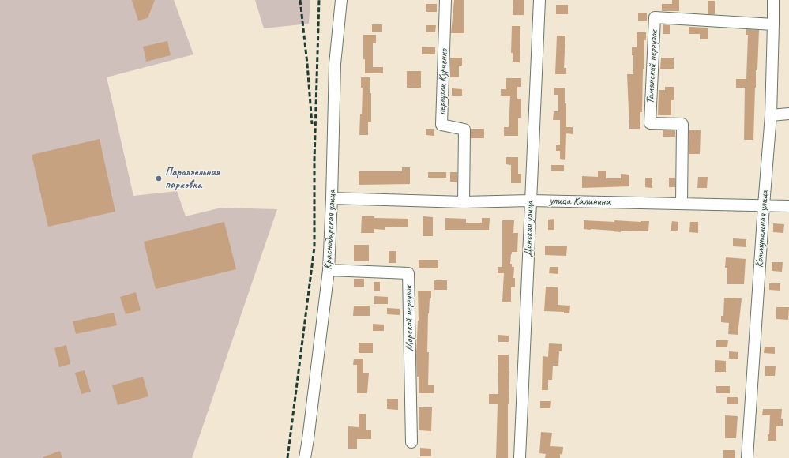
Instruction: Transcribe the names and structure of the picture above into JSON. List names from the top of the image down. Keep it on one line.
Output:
{"streets":{"street":["Таманский переулок","переулок Курченко","улица Калинина","Динская улица","Коммунальная улица","Краснодарская улица","Морской переулок"]},"crossings":[["Таманский переулок","улица Калинина"],["Таманский переулок","Коммунальная улица"],["переулок Курченко","улица Калинина"],["улица Калинина","Динская улица"],["улица Калинина","Коммунальная улица"],["улица Калинина","Краснодарская улица"],["Краснодарская улица","Морской переулок"]],"places":["Параллельная парковка"]}
